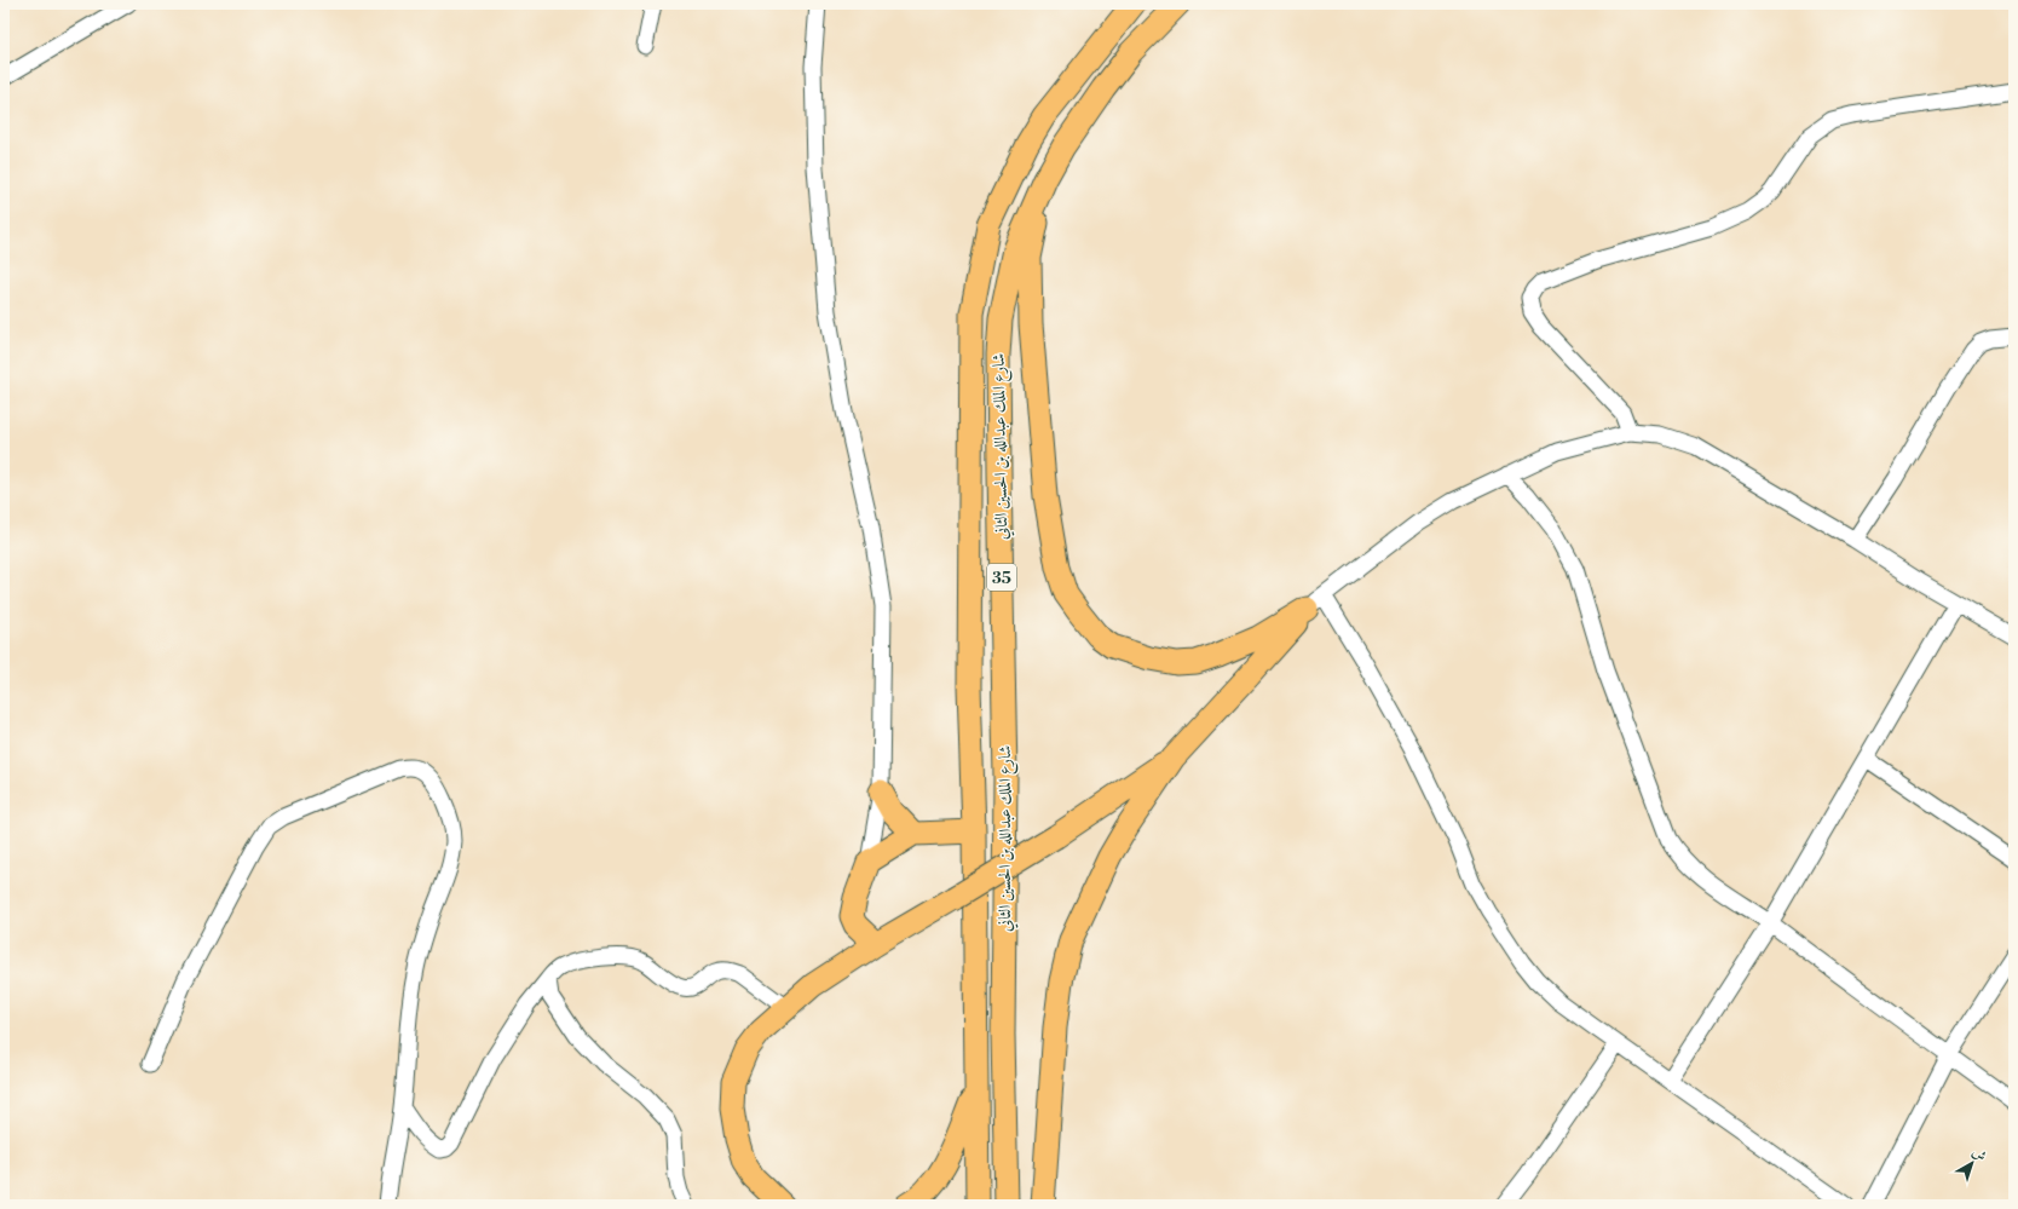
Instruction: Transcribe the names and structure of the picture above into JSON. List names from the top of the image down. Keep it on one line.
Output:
{"streets":{"highway":["شارع الملك عبدالله بن الحسين الثاني","35"]},"north":"top right"}
